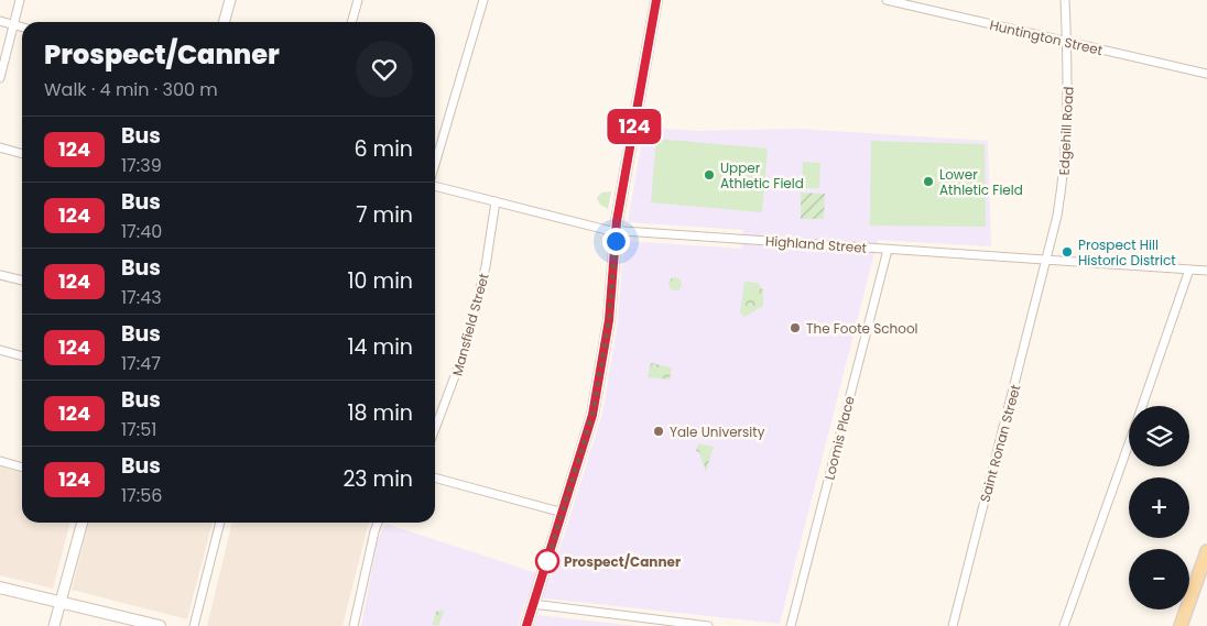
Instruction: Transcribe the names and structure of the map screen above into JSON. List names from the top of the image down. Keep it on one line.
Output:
{"streets":{"street":["Huntington Street","Edgehill Road","Highland Street","Mansfield Street","Loomis Place","Saint Ronan Street"]},"crossings":[["Huntington Street","Edgehill Road"],["Edgehill Road","Highland Street"],["Edgehill Road","Saint Ronan Street"],["Highland Street","Mansfield Street"],["Highland Street","Loomis Place"],["Highland Street","Saint Ronan Street"]],"places":["Upper Athletic Field","Lower Athletic Field","Prospect Hill Historic District","The Foote School","Yale University","Prospect/Canner"],"lines":["bus line 124"],"page":{"on_map":"124","heading":["Prospect/Canner","Walk · 4 min · 300 m"],"list":[{"mark":"124","name":"Bus","note":"17:39","value":"6 min"},{"mark":"124","name":"Bus","note":"17:40","value":"7 min"},{"mark":"124","name":"Bus","note":"17:43","value":"10 min"},{"mark":"124","name":"Bus","note":"17:47","value":"14 min"},{"mark":"124","name":"Bus","note":"17:51","value":"18 min"},{"mark":"124","name":"Bus","note":"17:56","value":"23 min"}],"map_buttons":["+","−"]}}
